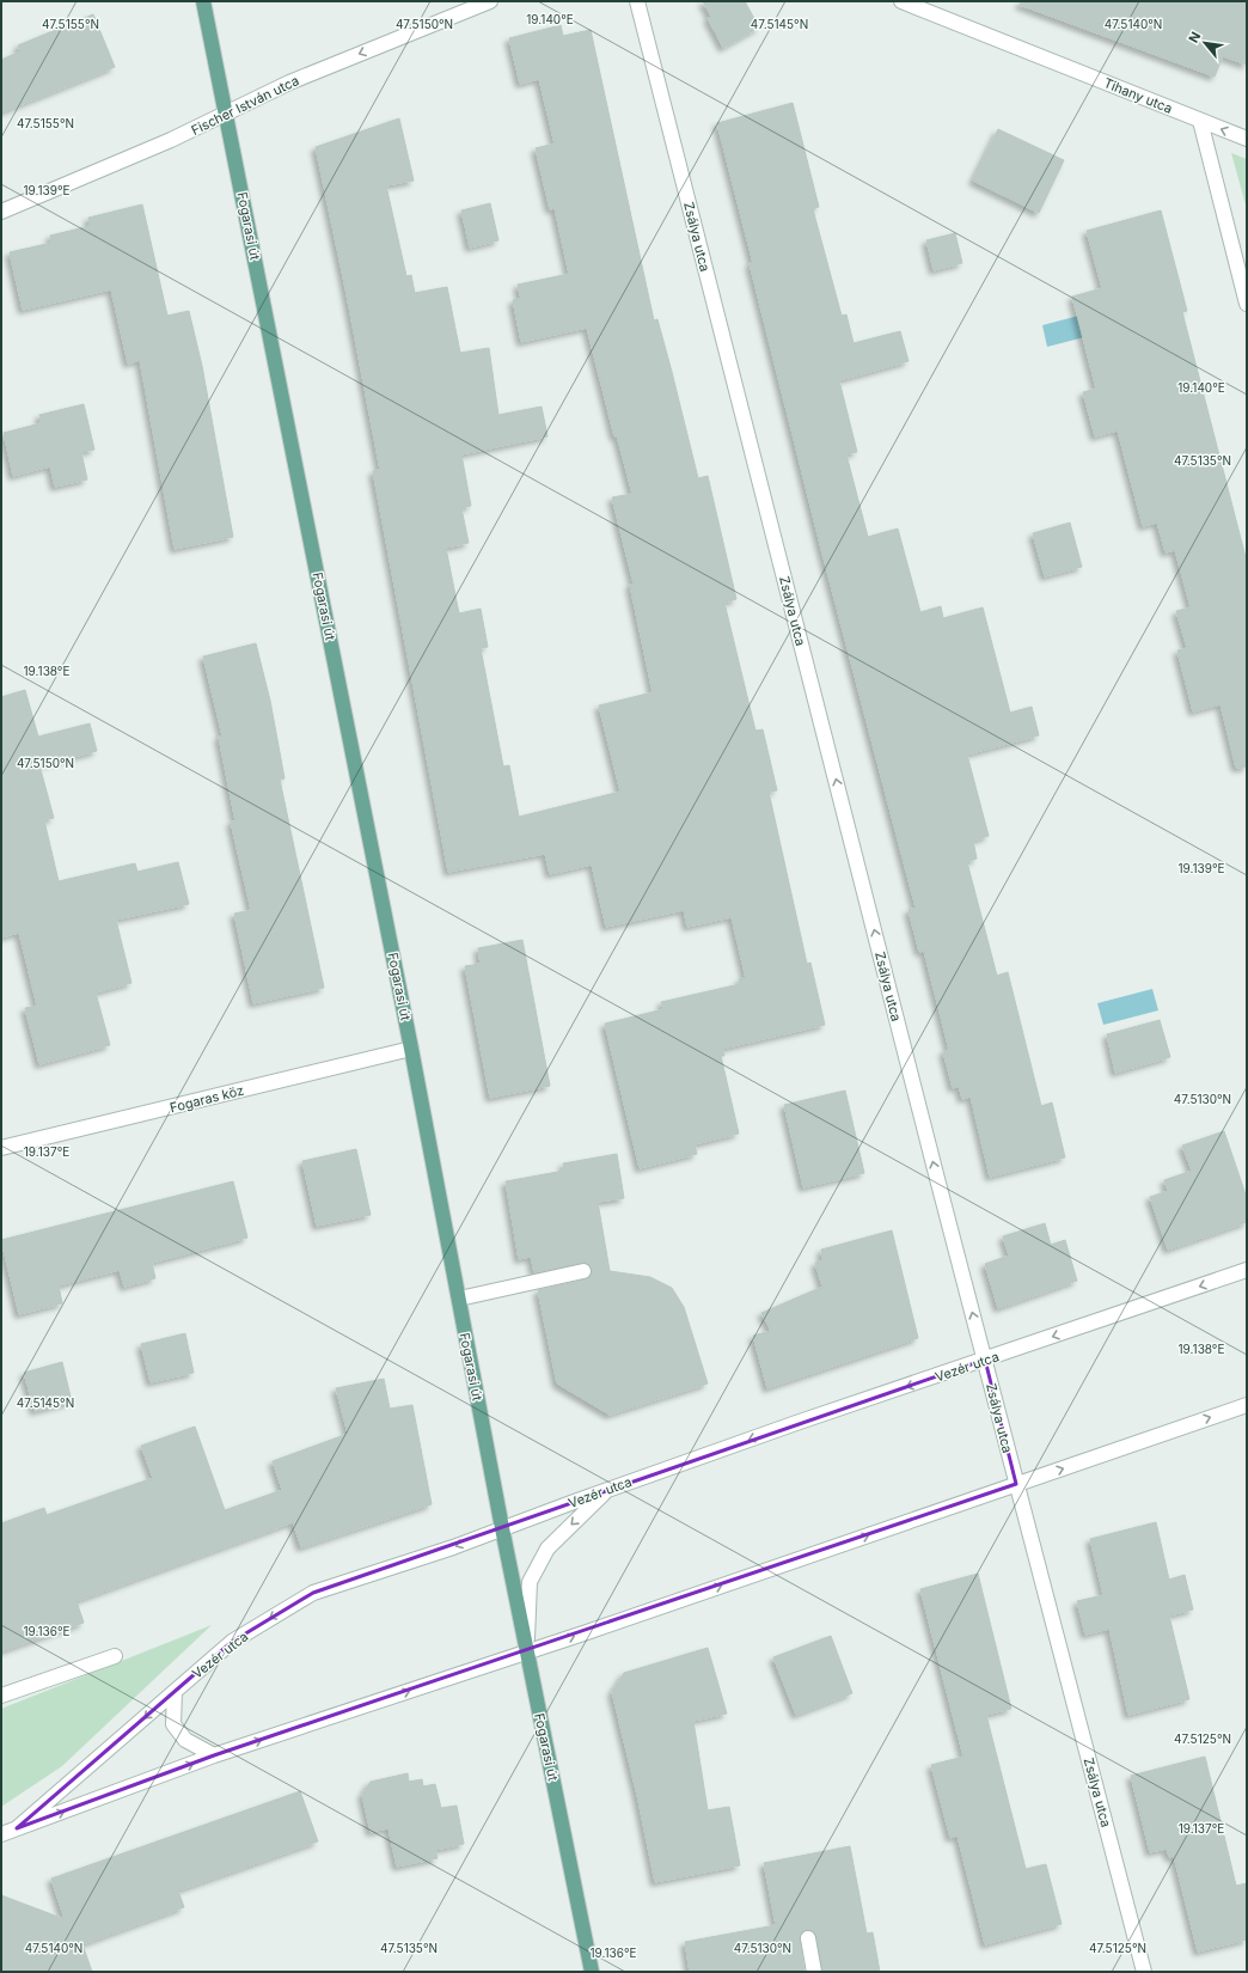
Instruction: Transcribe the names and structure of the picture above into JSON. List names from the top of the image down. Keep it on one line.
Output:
{"streets":{"main road":["Fogarasi út"],"street":["Tihany utca","Fischer István utca","Zsálya utca","Fogaras köz","Vezér utca"]},"crossings":[["Fischer István utca","Fogarasi út"],["Fogarasi út","Fogaras köz"],["Fogarasi út","Vezér utca"],["Zsálya utca","Vezér utca"]],"one_way":["Fischer István utca","Zsálya utca"],"north":"top left","coordinates":["19.140°E","47.5145°N","47.5155°N","47.5150°N","47.5140°N","19.139°E","47.5135°N","19.138°E","47.5130°N","19.137°E","19.136°E","47.5125°N"]}
